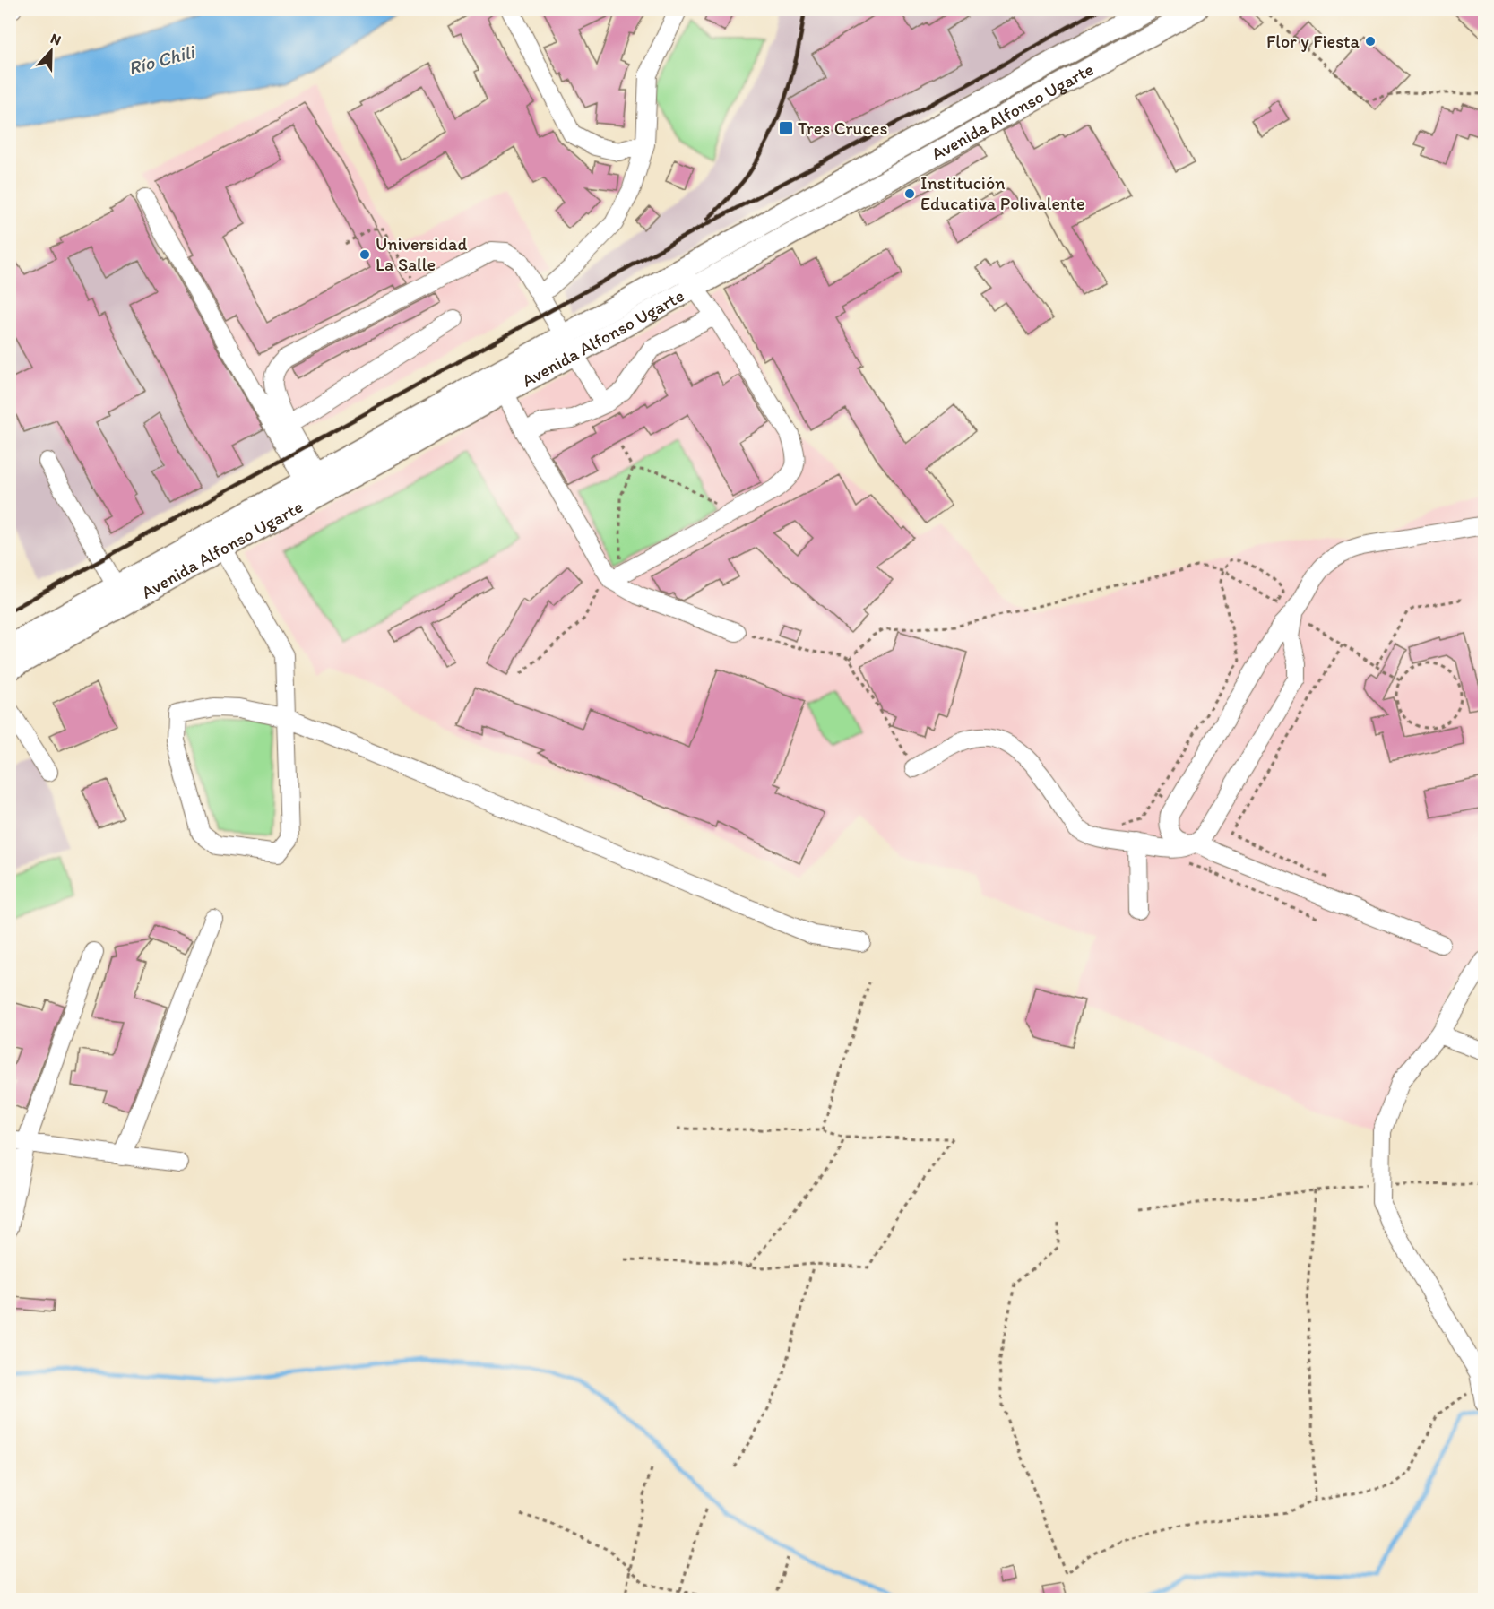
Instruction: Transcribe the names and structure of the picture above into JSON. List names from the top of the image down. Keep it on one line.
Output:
{"streets":{"main road":["Avenida Alfonso Ugarte"]},"water":["Río Chili"],"places":{"other":["Flor y Fiesta","Institución Educativa Polivalente","Universidad La Salle"],"transit":["Tres Cruces"]},"north":"top"}
